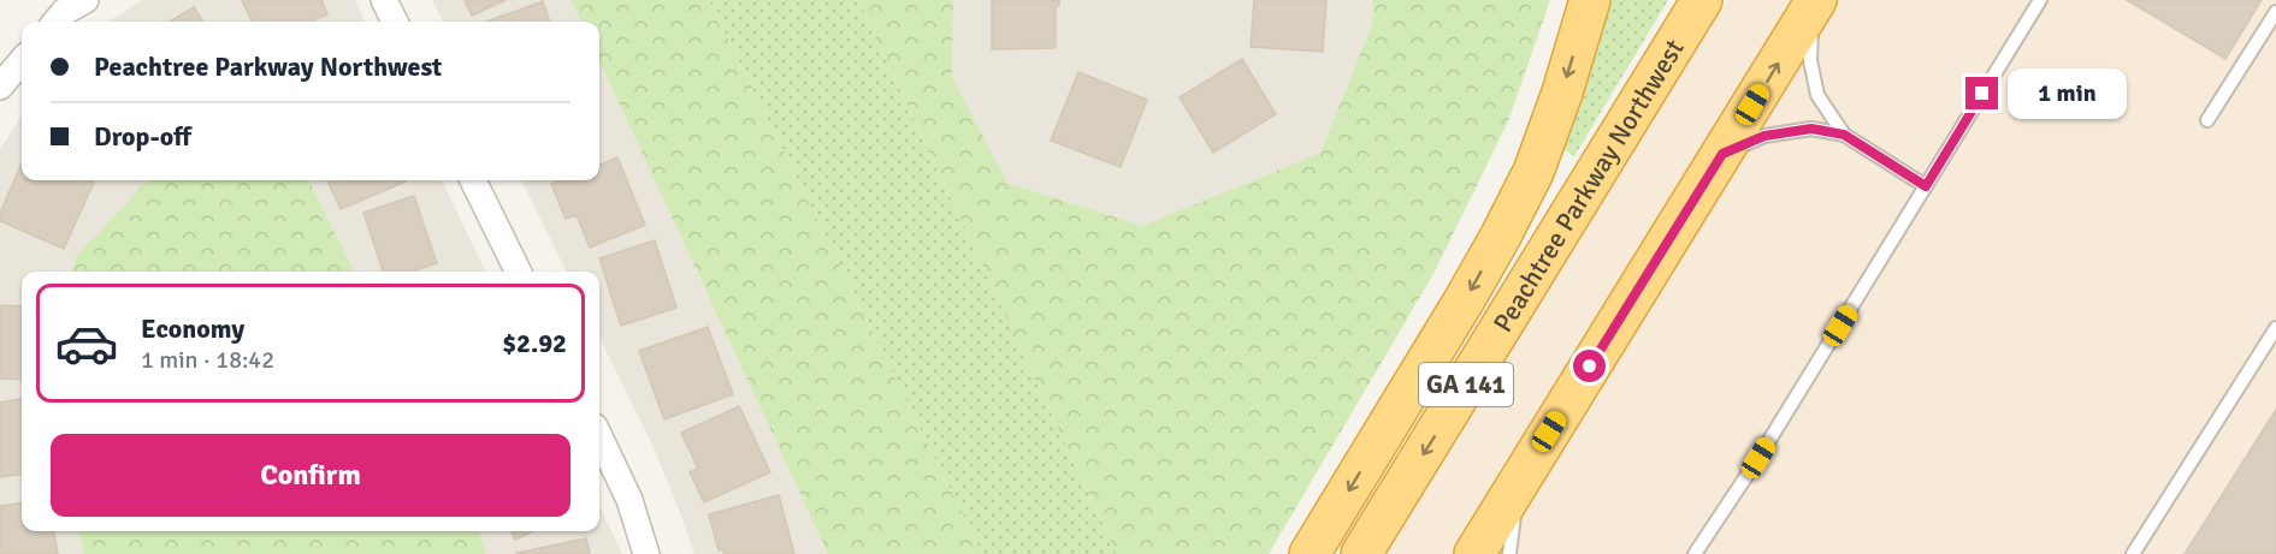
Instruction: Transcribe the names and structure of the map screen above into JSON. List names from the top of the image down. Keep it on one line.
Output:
{"streets":{"highway":["Peachtree Parkway Northwest","GA 141"]},"page":{"banner":["Peachtree Parkway Northwest","Drop-off"],"bubble":"1 min","list":[{"name":"Economy","note":"1 min · 18:42","value":"$2.92"}],"buttons":"Confirm"}}
